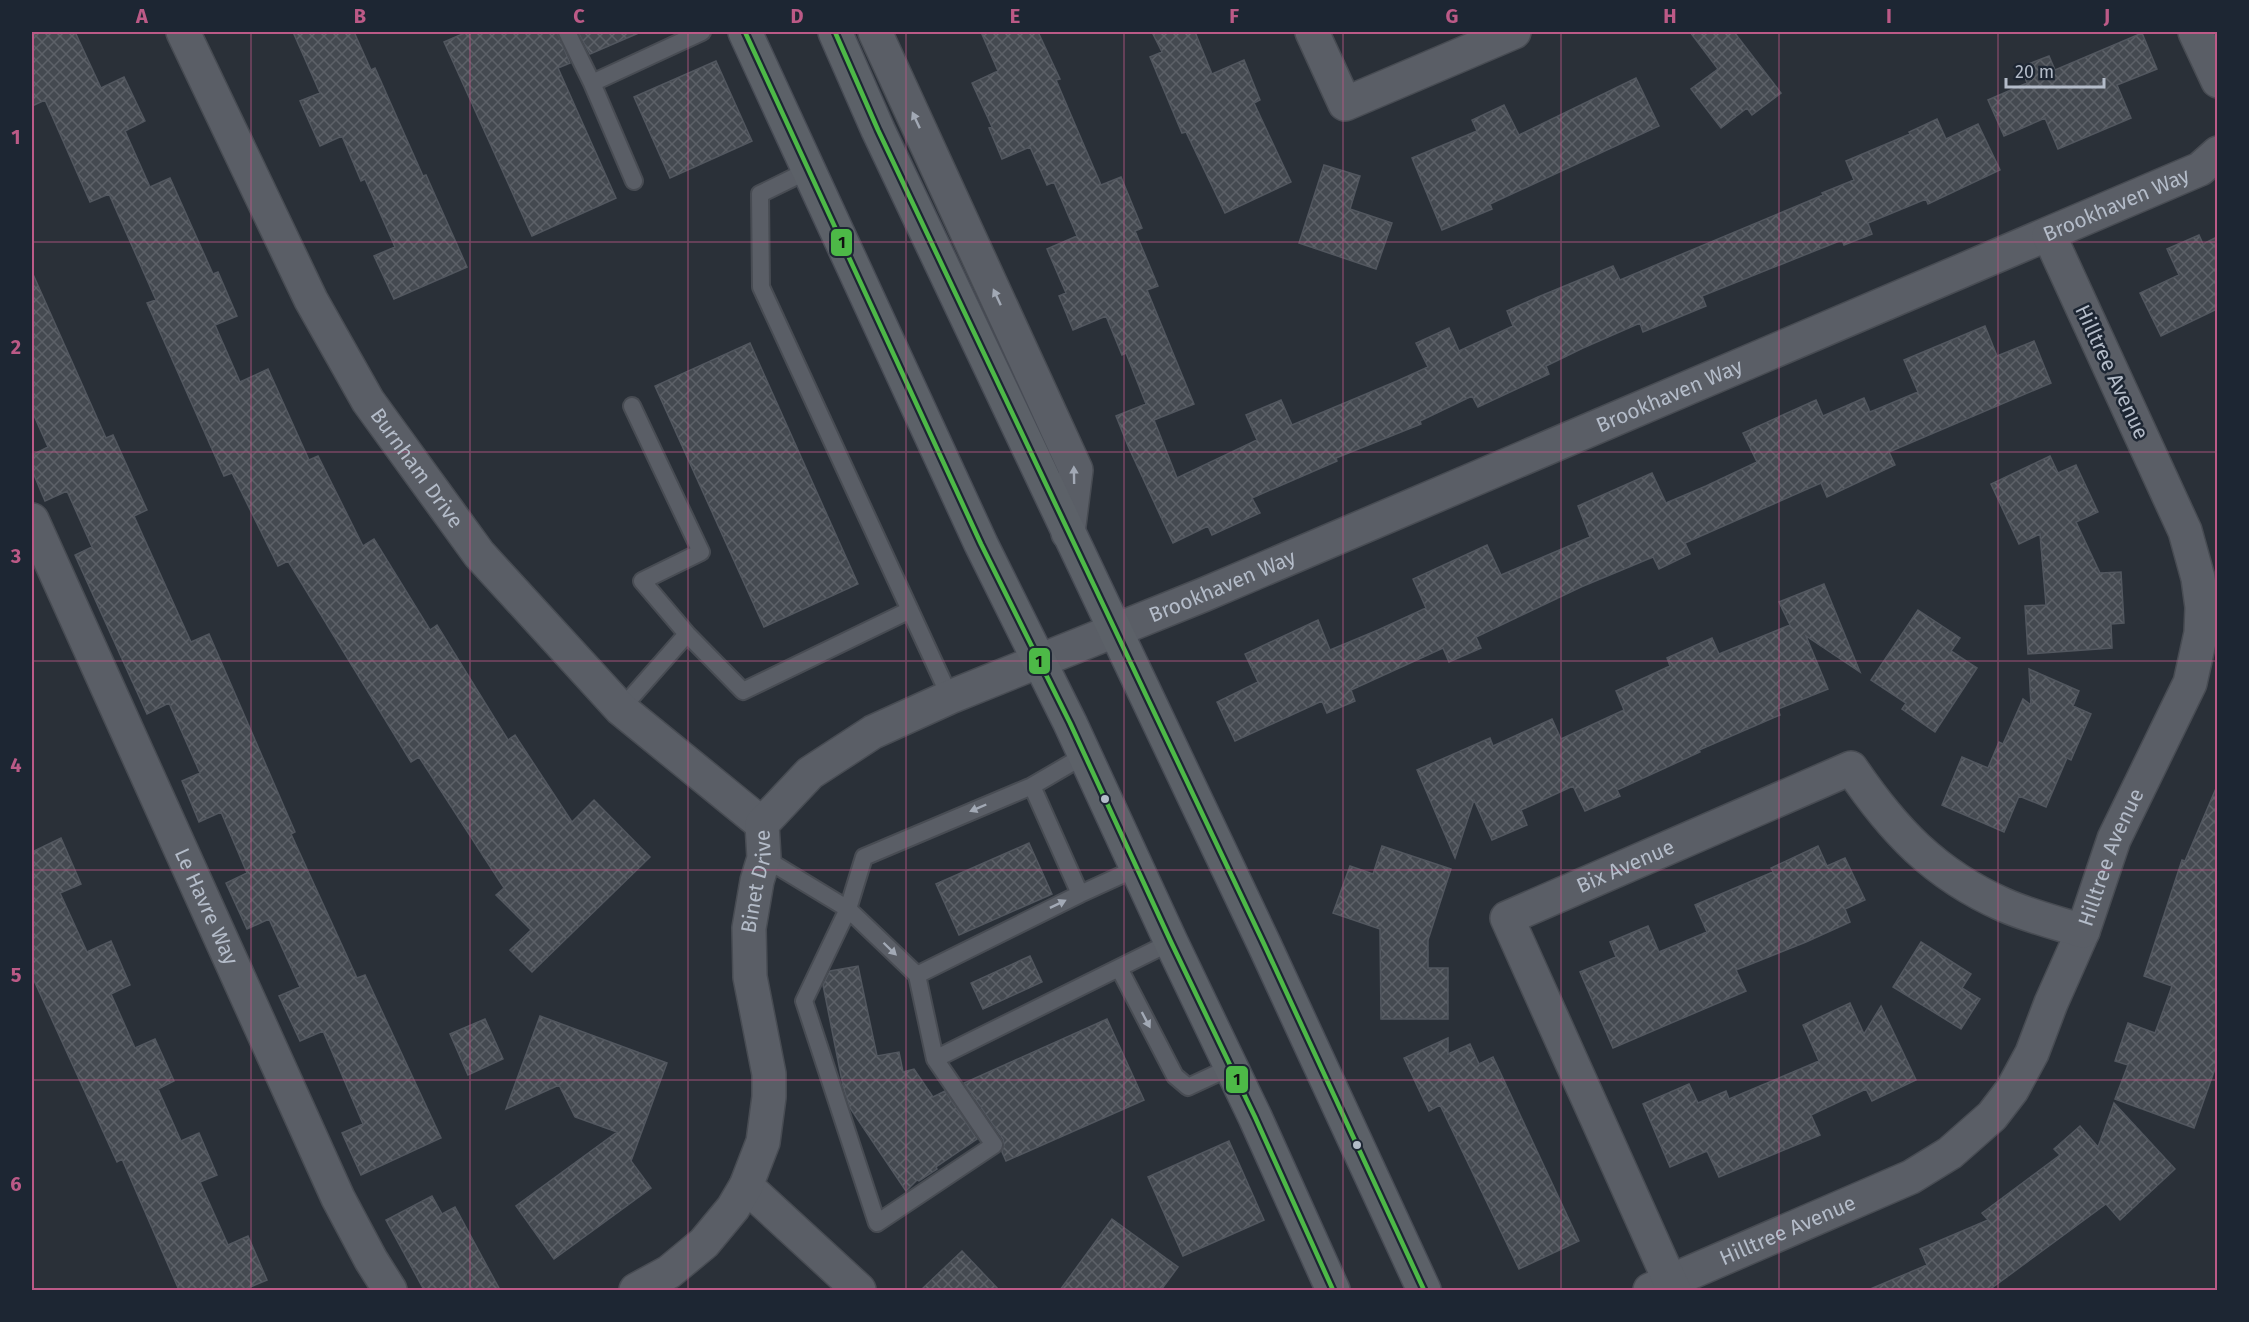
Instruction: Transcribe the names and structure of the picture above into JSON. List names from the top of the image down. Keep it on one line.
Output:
{"streets":{"street":["Brookhaven Way","Hilltree Avenue","Burnham Drive","Bix Avenue","Binet Drive","Le Havre Way"]},"crossings":[["Brookhaven Way","Hilltree Avenue"],["Brookhaven Way","Binet Drive"],["Hilltree Avenue","Bix Avenue"],["Burnham Drive","Binet Drive"]],"lines":["transit line 1"],"scale_bar":"20 m","grid":{"columns":["A","B","C","D","E","F","G","H","I","J"],"rows":["1","2","3","4","5","6"]}}
